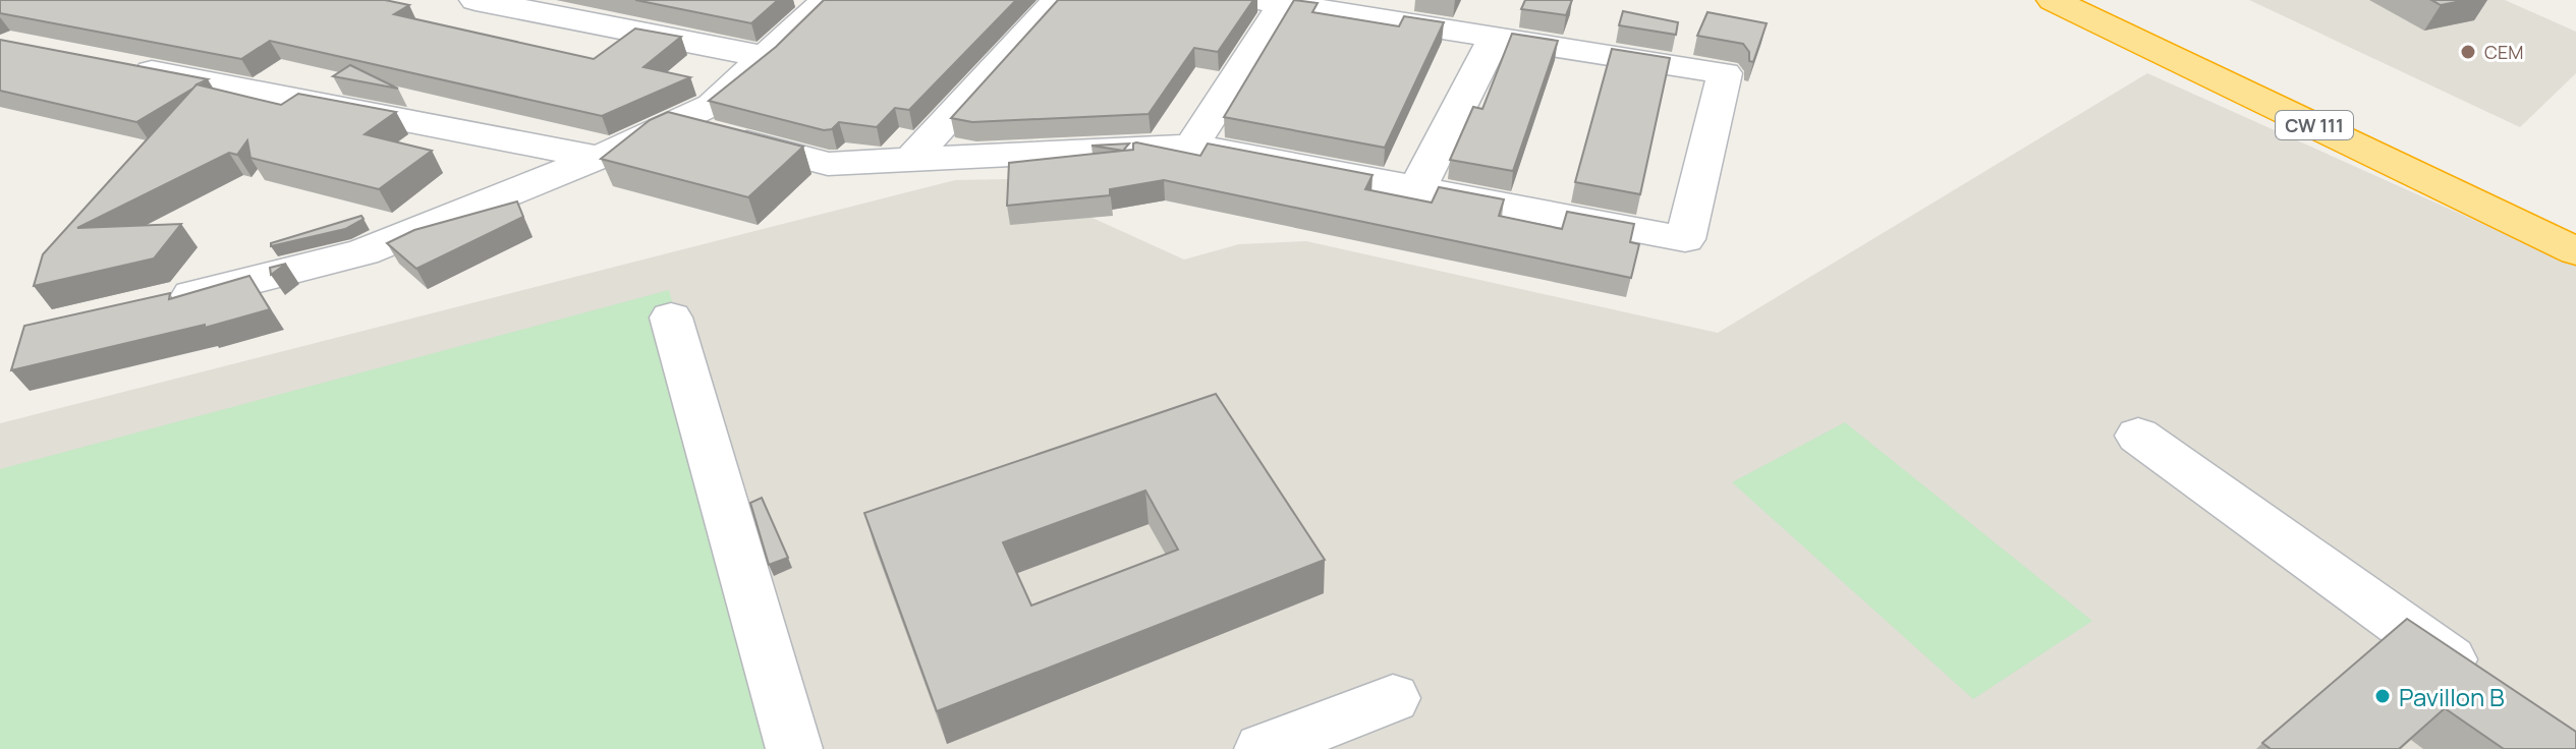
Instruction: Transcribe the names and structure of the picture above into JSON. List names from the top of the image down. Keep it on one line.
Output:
{"streets":{"highway":["CW 111"]},"places":["CEM","Pavillon B"]}
